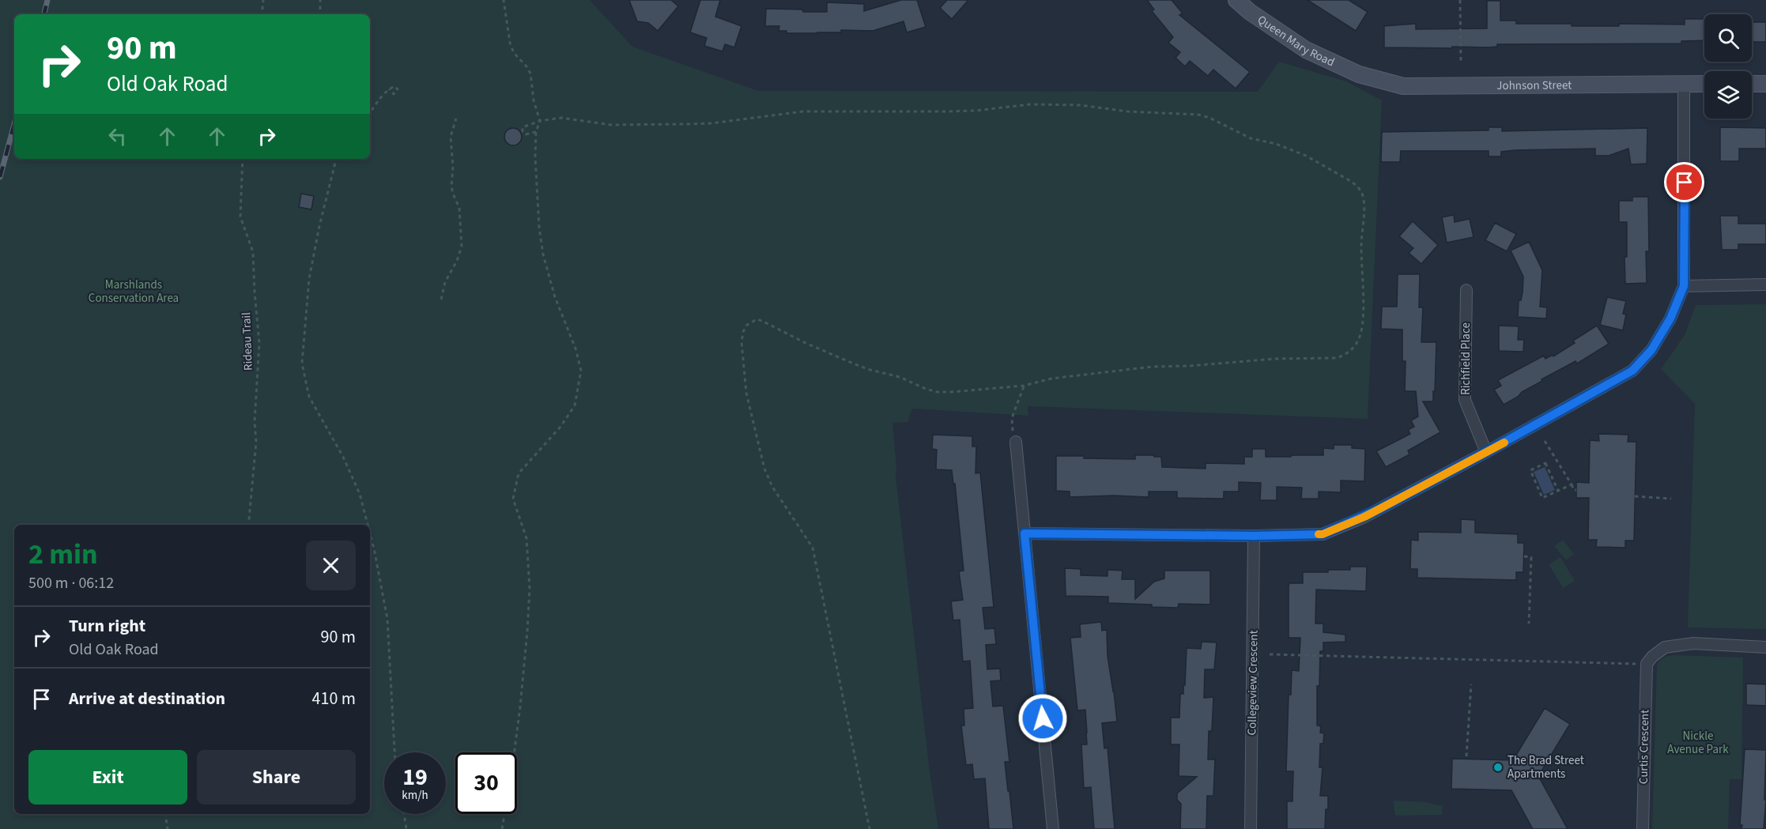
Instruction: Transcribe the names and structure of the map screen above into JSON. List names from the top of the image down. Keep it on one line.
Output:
{"streets":{"street":["Queen Mary Road","Johnson Street","Richfield Place","Collegeview Crescent","Curtis Crescent"],"path":["Rideau Trail"]},"crossings":[["Queen Mary Road","Johnson Street"]],"parks":["Marshlands Conservation Area","Nickle Avenue Park"],"places":["The Brad Street Apartments"],"page":{"turn":["90 m","Old Oak Road"],"heading":["2 min","500 m · 06:12"],"list":[{"name":"Turn right","note":"Old Oak Road","value":"90 m"},{"name":"Arrive at destination","value":"410 m"}],"buttons":["Exit","Share"],"speed":"19 km/h","limit":"30"}}
